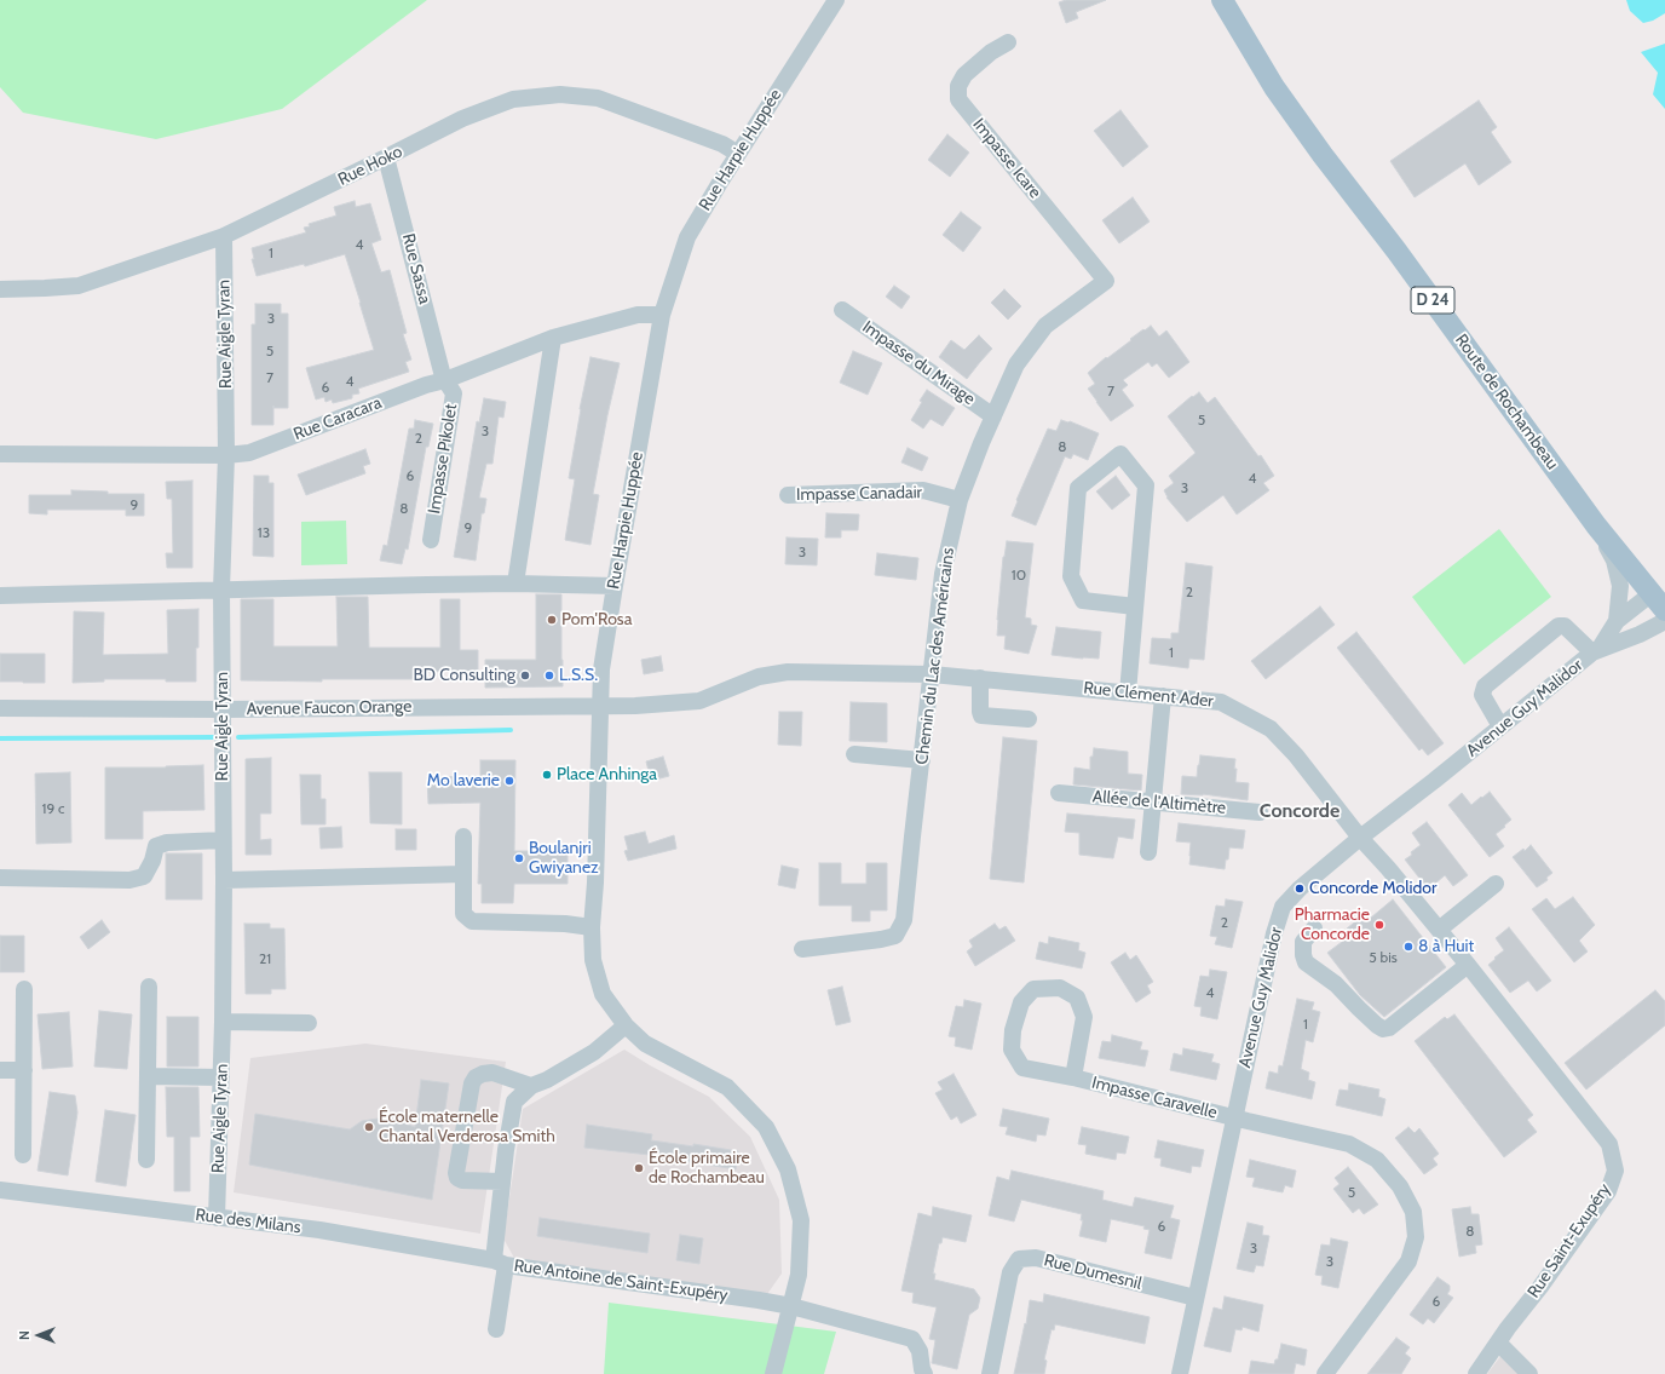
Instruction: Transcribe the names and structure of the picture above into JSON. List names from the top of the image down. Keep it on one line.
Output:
{"streets":{"main road":["D 24","Route de Rochambeau"],"street":["Rue Harpie Huppée","Impasse Icare","Rue Hoko","Rue Sassa","Rue Aigle Tyran","Impasse du Mirage","Rue Caracara","Impasse Pikolet","Impasse Canadair","Chemin du Lac des Américains","Rue Clément Ader","Avenue Faucon Orange","Avenue Guy Malidor","Allée de l'Altimètre","Impasse Caravelle","Rue des Milans","Rue Saint-Exupéry","Rue Dumesnil","Rue Antoine de Saint-Exupéry"]},"crossings":[["Rue Harpie Huppée","Rue Hoko"],["Rue Harpie Huppée","Rue Caracara"],["Rue Harpie Huppée","Rue Clément Ader"],["Rue Harpie Huppée","Avenue Faucon Orange"],["Rue Harpie Huppée","Rue Antoine de Saint-Exupéry"],["Impasse Icare","Chemin du Lac des Américains"],["Rue Hoko","Rue Sassa"],["Rue Hoko","Rue Aigle Tyran"],["Rue Sassa","Rue Caracara"],["Rue Sassa","Impasse Pikolet"],["Rue Aigle Tyran","Rue Caracara"],["Rue Aigle Tyran","Avenue Faucon Orange"],["Rue Aigle Tyran","Rue des Milans"],["Impasse du Mirage","Chemin du Lac des Américains"],["Route de Rochambeau","Avenue Guy Malidor"],["Rue Caracara","Impasse Pikolet"],["Impasse Canadair","Chemin du Lac des Américains"],["Chemin du Lac des Américains","Rue Clément Ader"],["Rue Clément Ader","Avenue Faucon Orange"],["Rue Clément Ader","Avenue Guy Malidor"],["Rue Clément Ader","Rue Saint-Exupéry"],["Avenue Guy Malidor","Impasse Caravelle"],["Avenue Guy Malidor","Rue Dumesnil"],["Rue des Milans","Rue Antoine de Saint-Exupéry"]],"districts":["Concorde"],"places":["Pom'Rosa","BD Consulting","L.S.S.","Place Anhinga","Mo laverie","Boulanjri Gwiyanez","Concorde Molidor","Pharmacie Concorde","8 à Huit","École maternelle Chantal Verderosa Smith","École primaire de Rochambeau"],"house_numbers":["4","1","3","5","7","4","6","7","5","3","2","8","6","4","3","9","8","9","13","3","10","2","1","19 c","2","5 bis","21","4","1","5","6","8","3","3","6"],"north":"left"}
